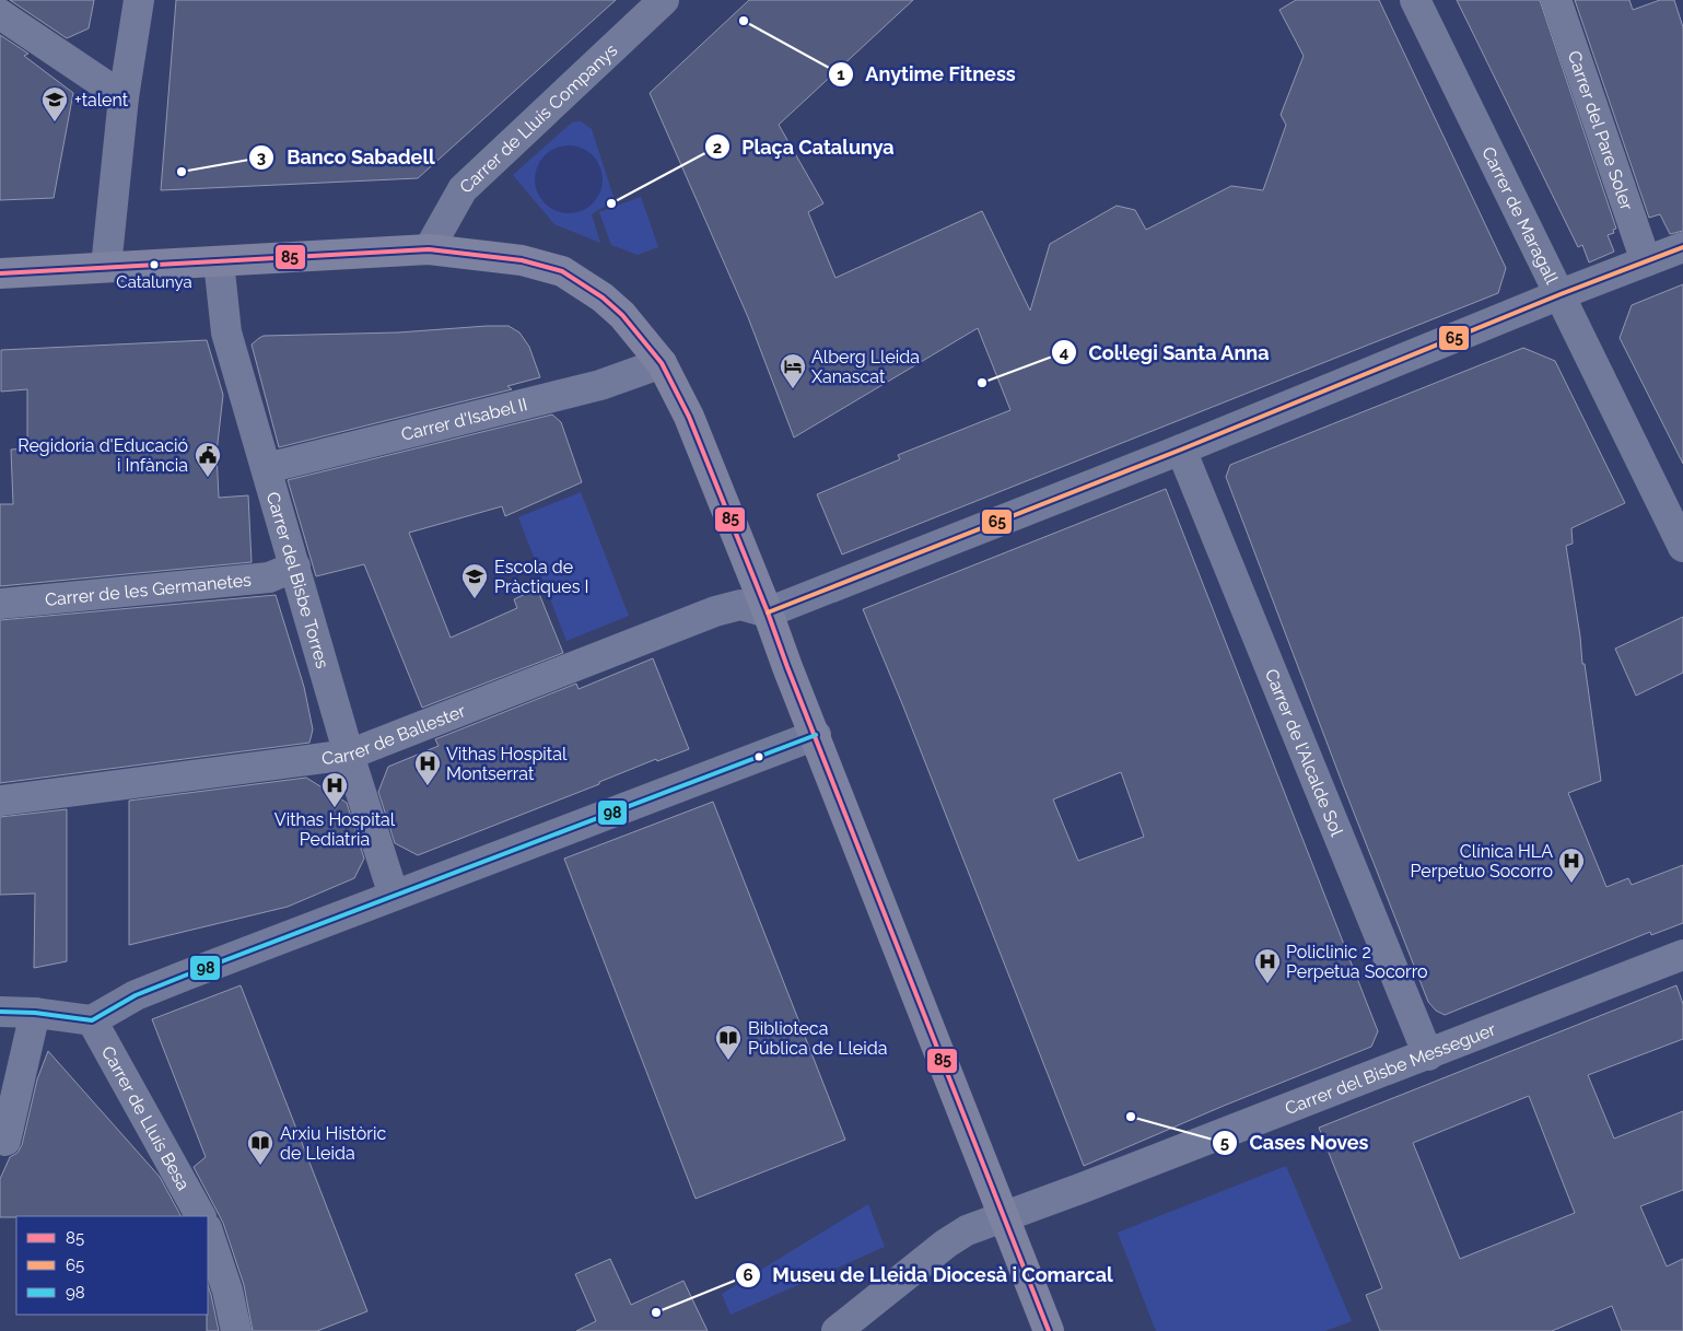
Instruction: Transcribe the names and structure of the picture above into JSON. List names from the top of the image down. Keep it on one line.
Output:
{"streets":{"street":["Carrer de Lluís Companys","Carrer del Pare Soler","Carrer de Maragall","Carrer d'Isabel II","Carrer del Bisbe Torres","Carrer de les Germanetes","Carrer de Ballester","Carrer de l'Alcalde Sol","Carrer del Bisbe Messeguer","Carrer de Lluís Besa"]},"crossings":[["Carrer d'Isabel II","Carrer del Bisbe Torres"],["Carrer del Bisbe Torres","Carrer de les Germanetes"],["Carrer del Bisbe Torres","Carrer de Ballester"],["Carrer de l'Alcalde Sol","Carrer del Bisbe Messeguer"]],"places":{"other":["Anytime Fitness","Banco Sabadell","Plaça Catalunya","Catalunya","Col·legi Santa Anna","Cases Noves","Museu de Lleida Diocesà i Comarcal"],"school or university":["+talent","Escola de Pràctiques I"],"hotel":["Alberg Lleida Xanascat"],"public building":["Regidoria d'Educació i Infància"],"hospital":["Vithas Hospital Montserrat","Vithas Hospital Pediatria","Clínica HLA Perpetuo Socorro","Policlinic 2 Perpetua Socorro"],"library":["Biblioteca Pública de Lleida","Arxiu Històric de Lleida"]},"lines":["transit line 65","transit line 85","transit line 98"],"legend":["85","65","98"]}
